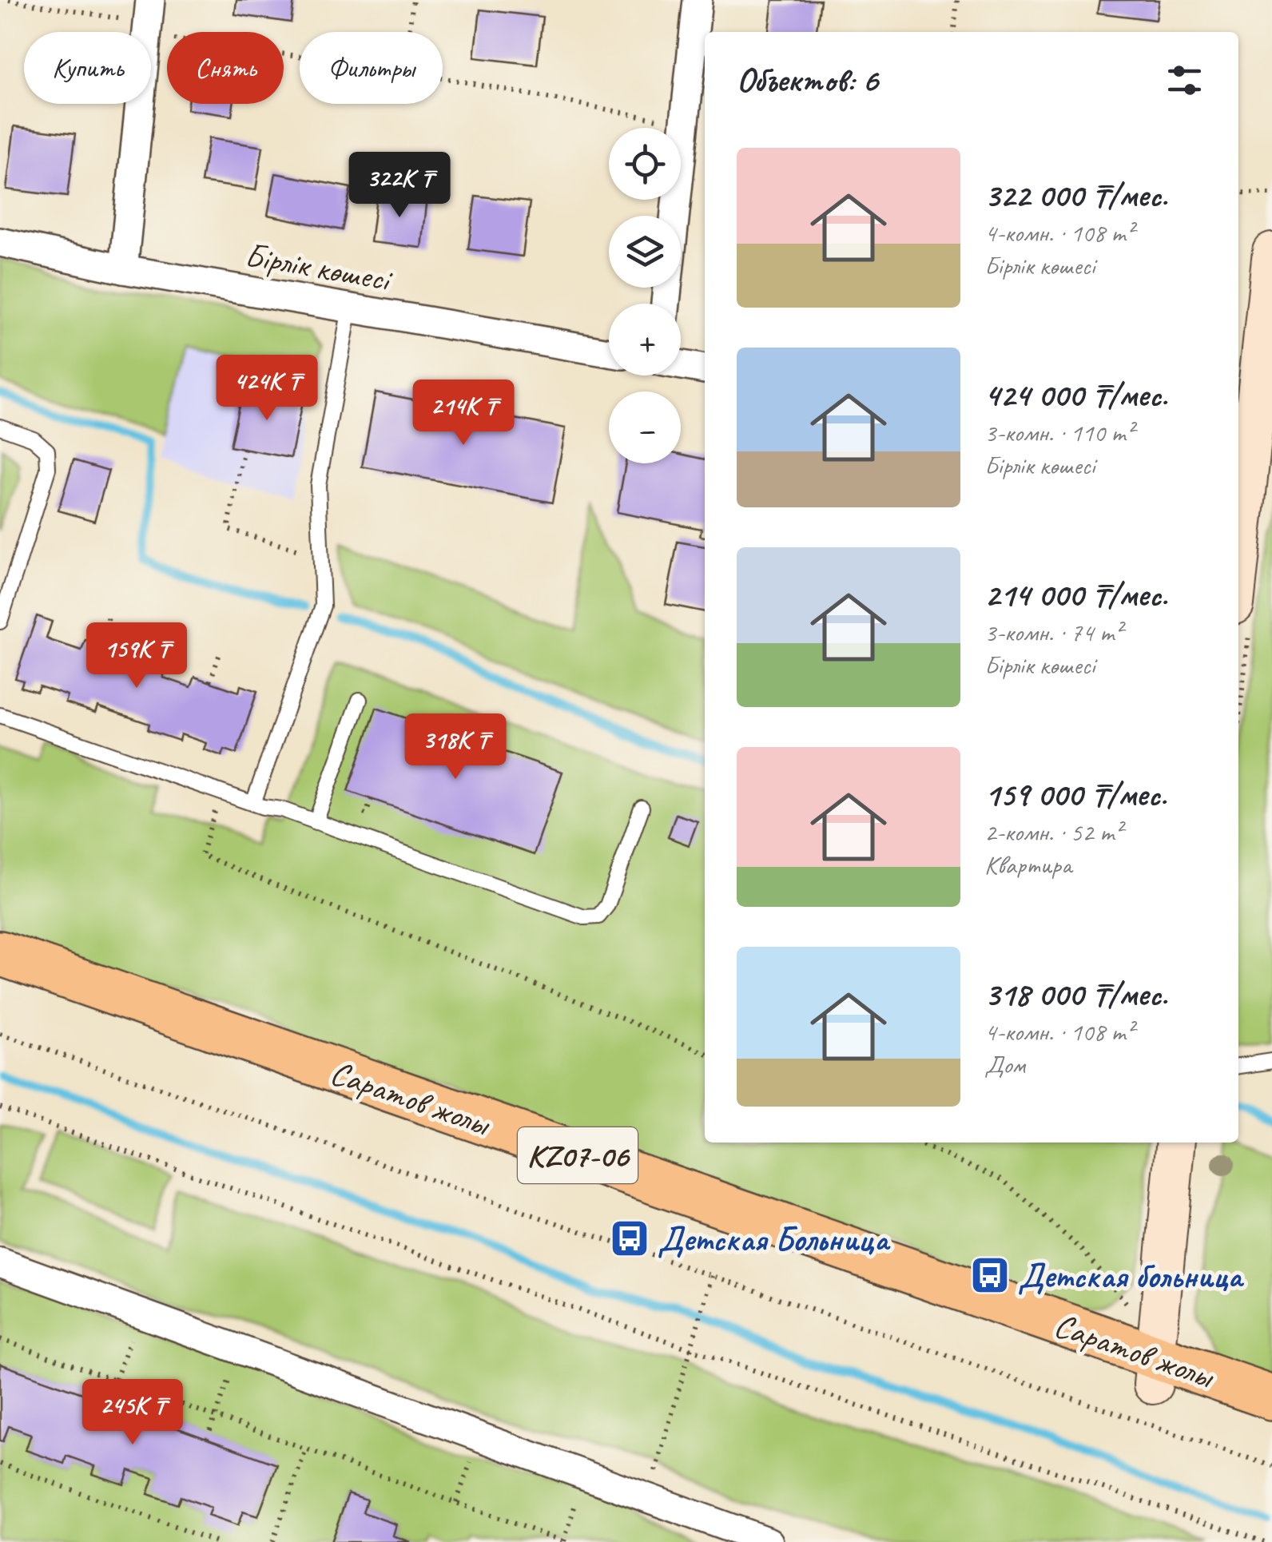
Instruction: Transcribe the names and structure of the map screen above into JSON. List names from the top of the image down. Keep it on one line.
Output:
{"streets":{"main road":["Саратов жолы","KZ07-06"],"street":["Бірлік көшесі"]},"places":{"bus stop":["Детская Больница","Детская больница"]},"page":{"chip":["Купить","Снять","Фильтры"],"heading":"Объектов: 6","map_buttons":["+","−"],"list":[{"name":"322 000 ₸/мес.","note":"4-комн. · 108 m² · Бірлік көшесі"},{"name":"424 000 ₸/мес.","note":"3-комн. · 110 m² · Бірлік көшесі"},{"name":"214 000 ₸/мес.","note":"3-комн. · 74 m² · Бірлік көшесі"},{"name":"159 000 ₸/мес.","note":"2-комн. · 52 m² · Квартира"},{"name":"318 000 ₸/мес.","note":"4-комн. · 108 m² · Дом"}],"price":["322K ₸","424K ₸","214K ₸","159K ₸","318K ₸","245K ₸"]}}
